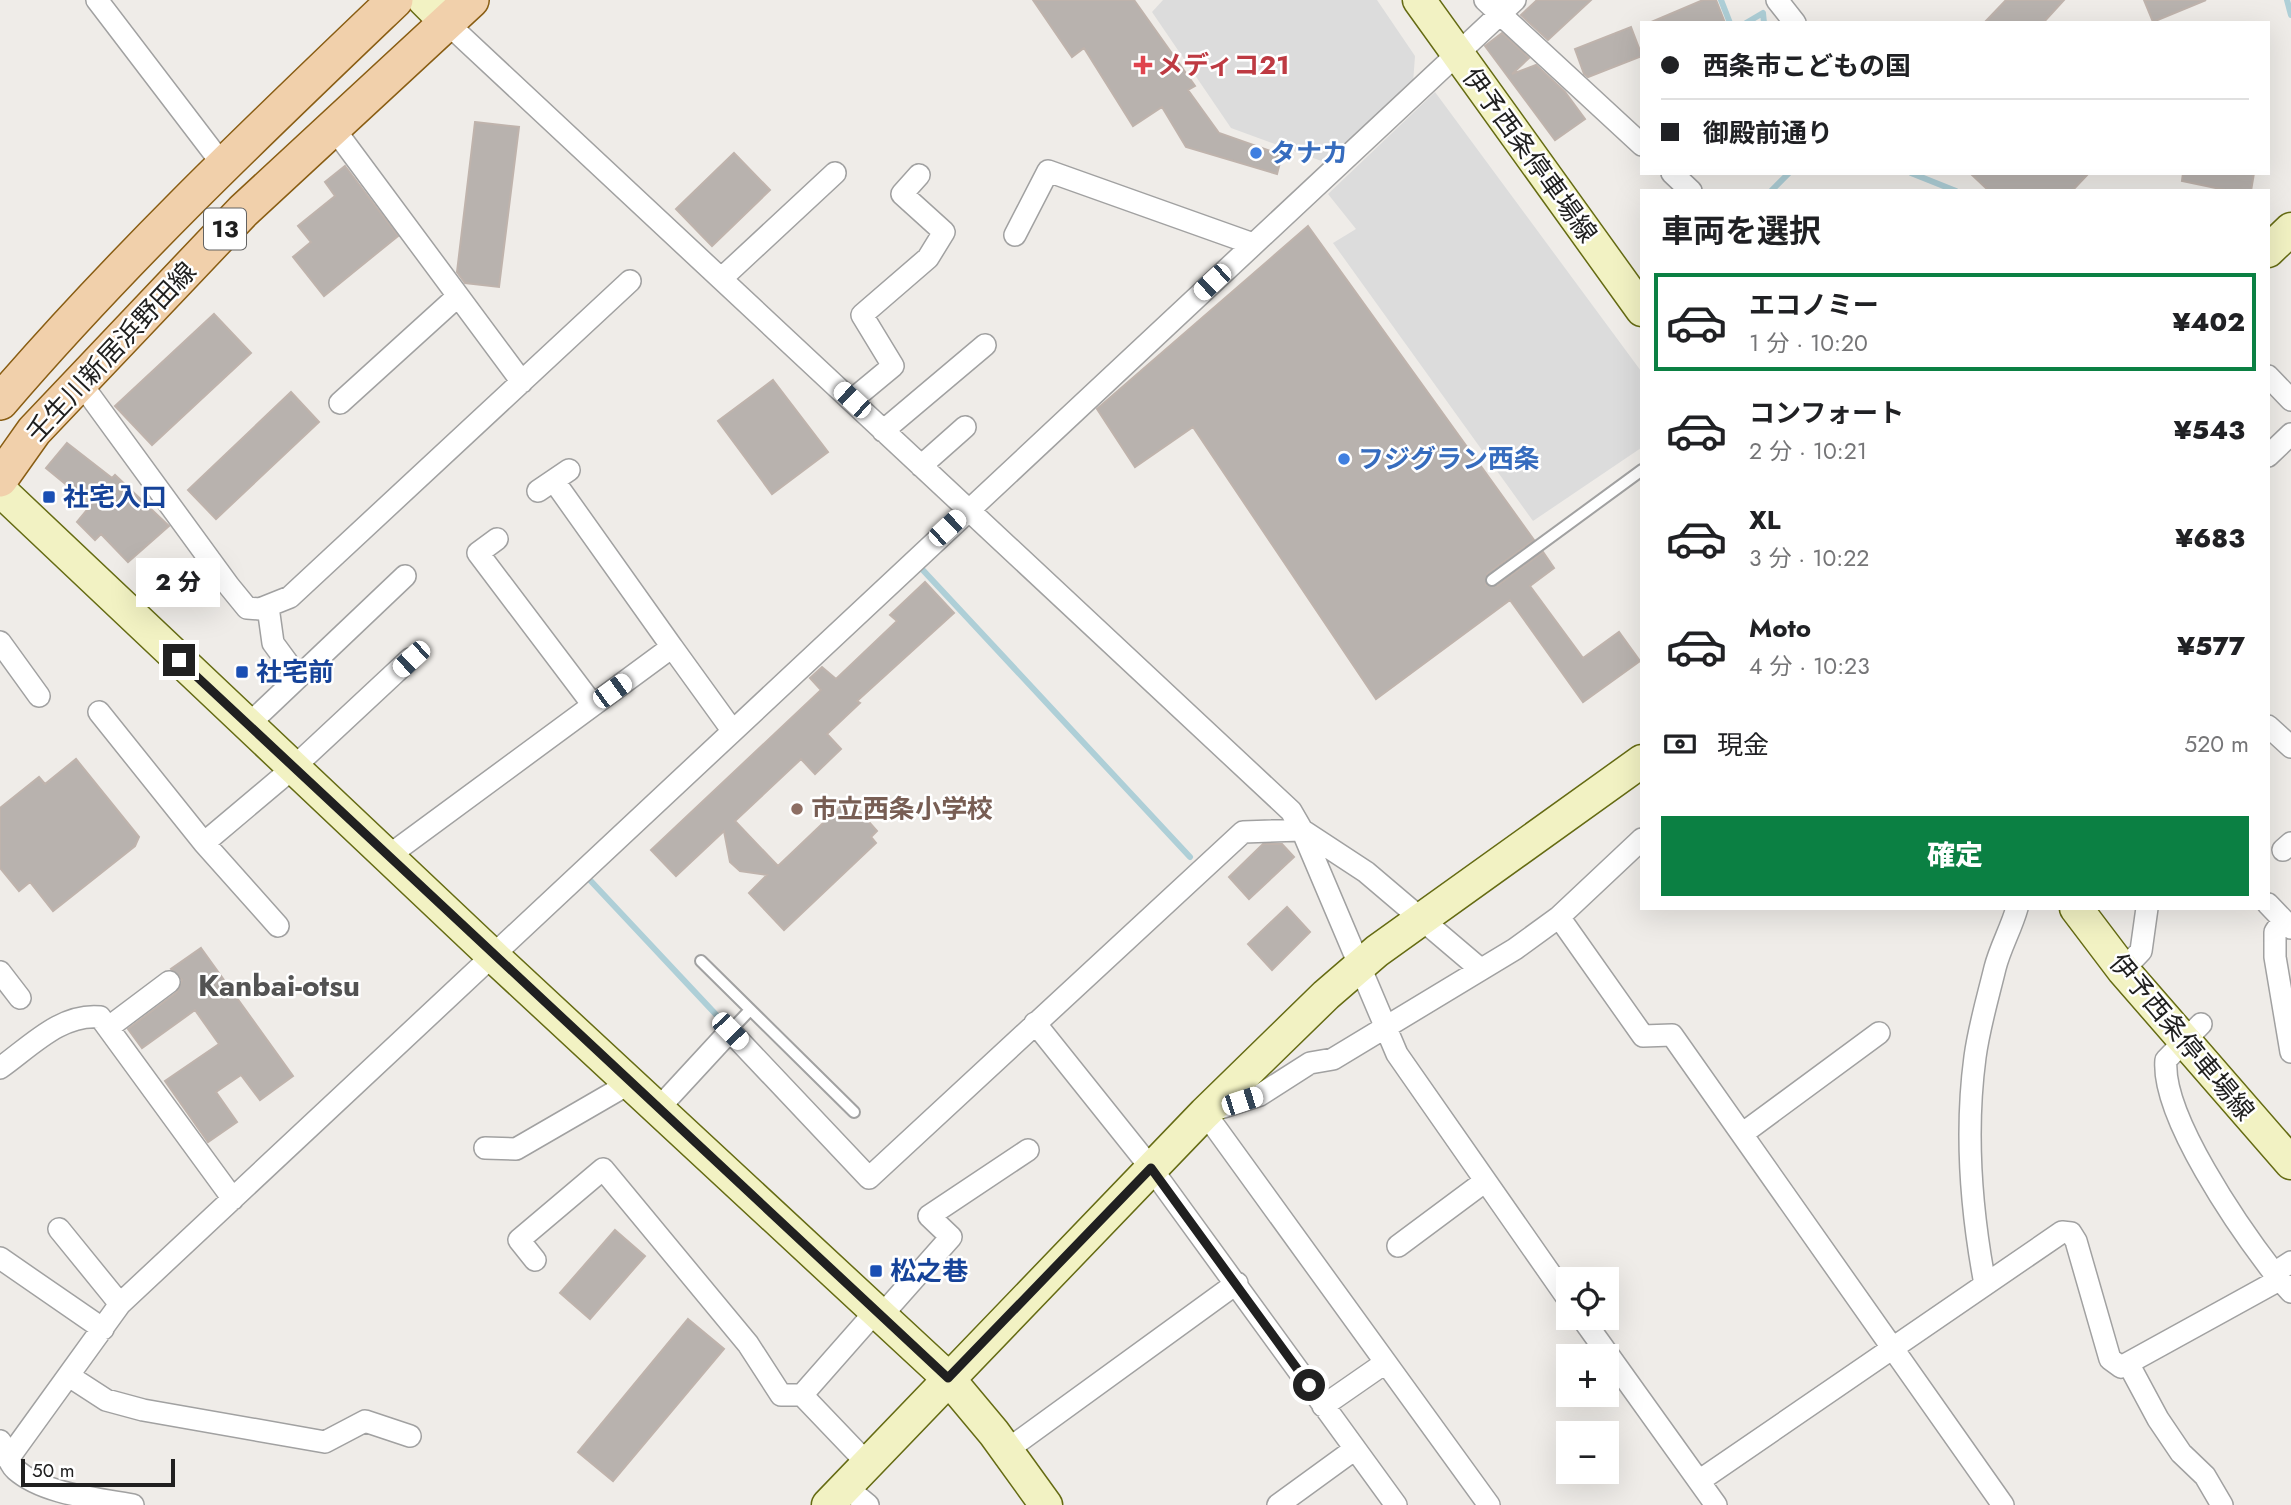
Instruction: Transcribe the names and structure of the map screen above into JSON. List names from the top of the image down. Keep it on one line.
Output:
{"streets":{"main road":["13","壬生川新居浜野田線"],"street":["伊予西条停車場線"]},"districts":["Kanbai-otsu"],"places":{"health":["メディコ21"],"other":["タナカ","フジグラン西条","市立西条小学校"],"transit":["社宅入口","社宅前","松之巷"]},"scale_bar":"50 m","page":{"banner":["西条市こどもの国","御殿前通り"],"heading":"車両を選択","list":[{"name":"エコノミー","note":"1 分 · 10:20","value":"¥402"},{"name":"コンフォート","note":"2 分 · 10:21","value":"¥543"},{"name":"XL","note":"3 分 · 10:22","value":"¥683"},{"name":"Moto","note":"4 分 · 10:23","value":"¥577"}],"bubble":"2 分","pay":["現金","520 m"],"buttons":"確定","map_buttons":["+","−"],"scale":"50 m"}}
